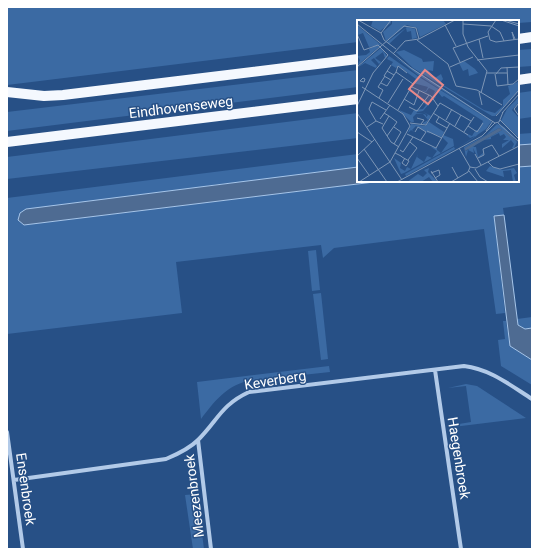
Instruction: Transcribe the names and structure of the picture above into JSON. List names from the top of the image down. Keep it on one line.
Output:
{"streets":{"main road":["Eindhovenseweg"],"street":["Keverberg","Haegenbroek","Ensenbroek","Meezenbroek"]},"crossings":[["Keverberg","Haegenbroek"],["Keverberg","Ensenbroek"],["Keverberg","Meezenbroek"]]}
